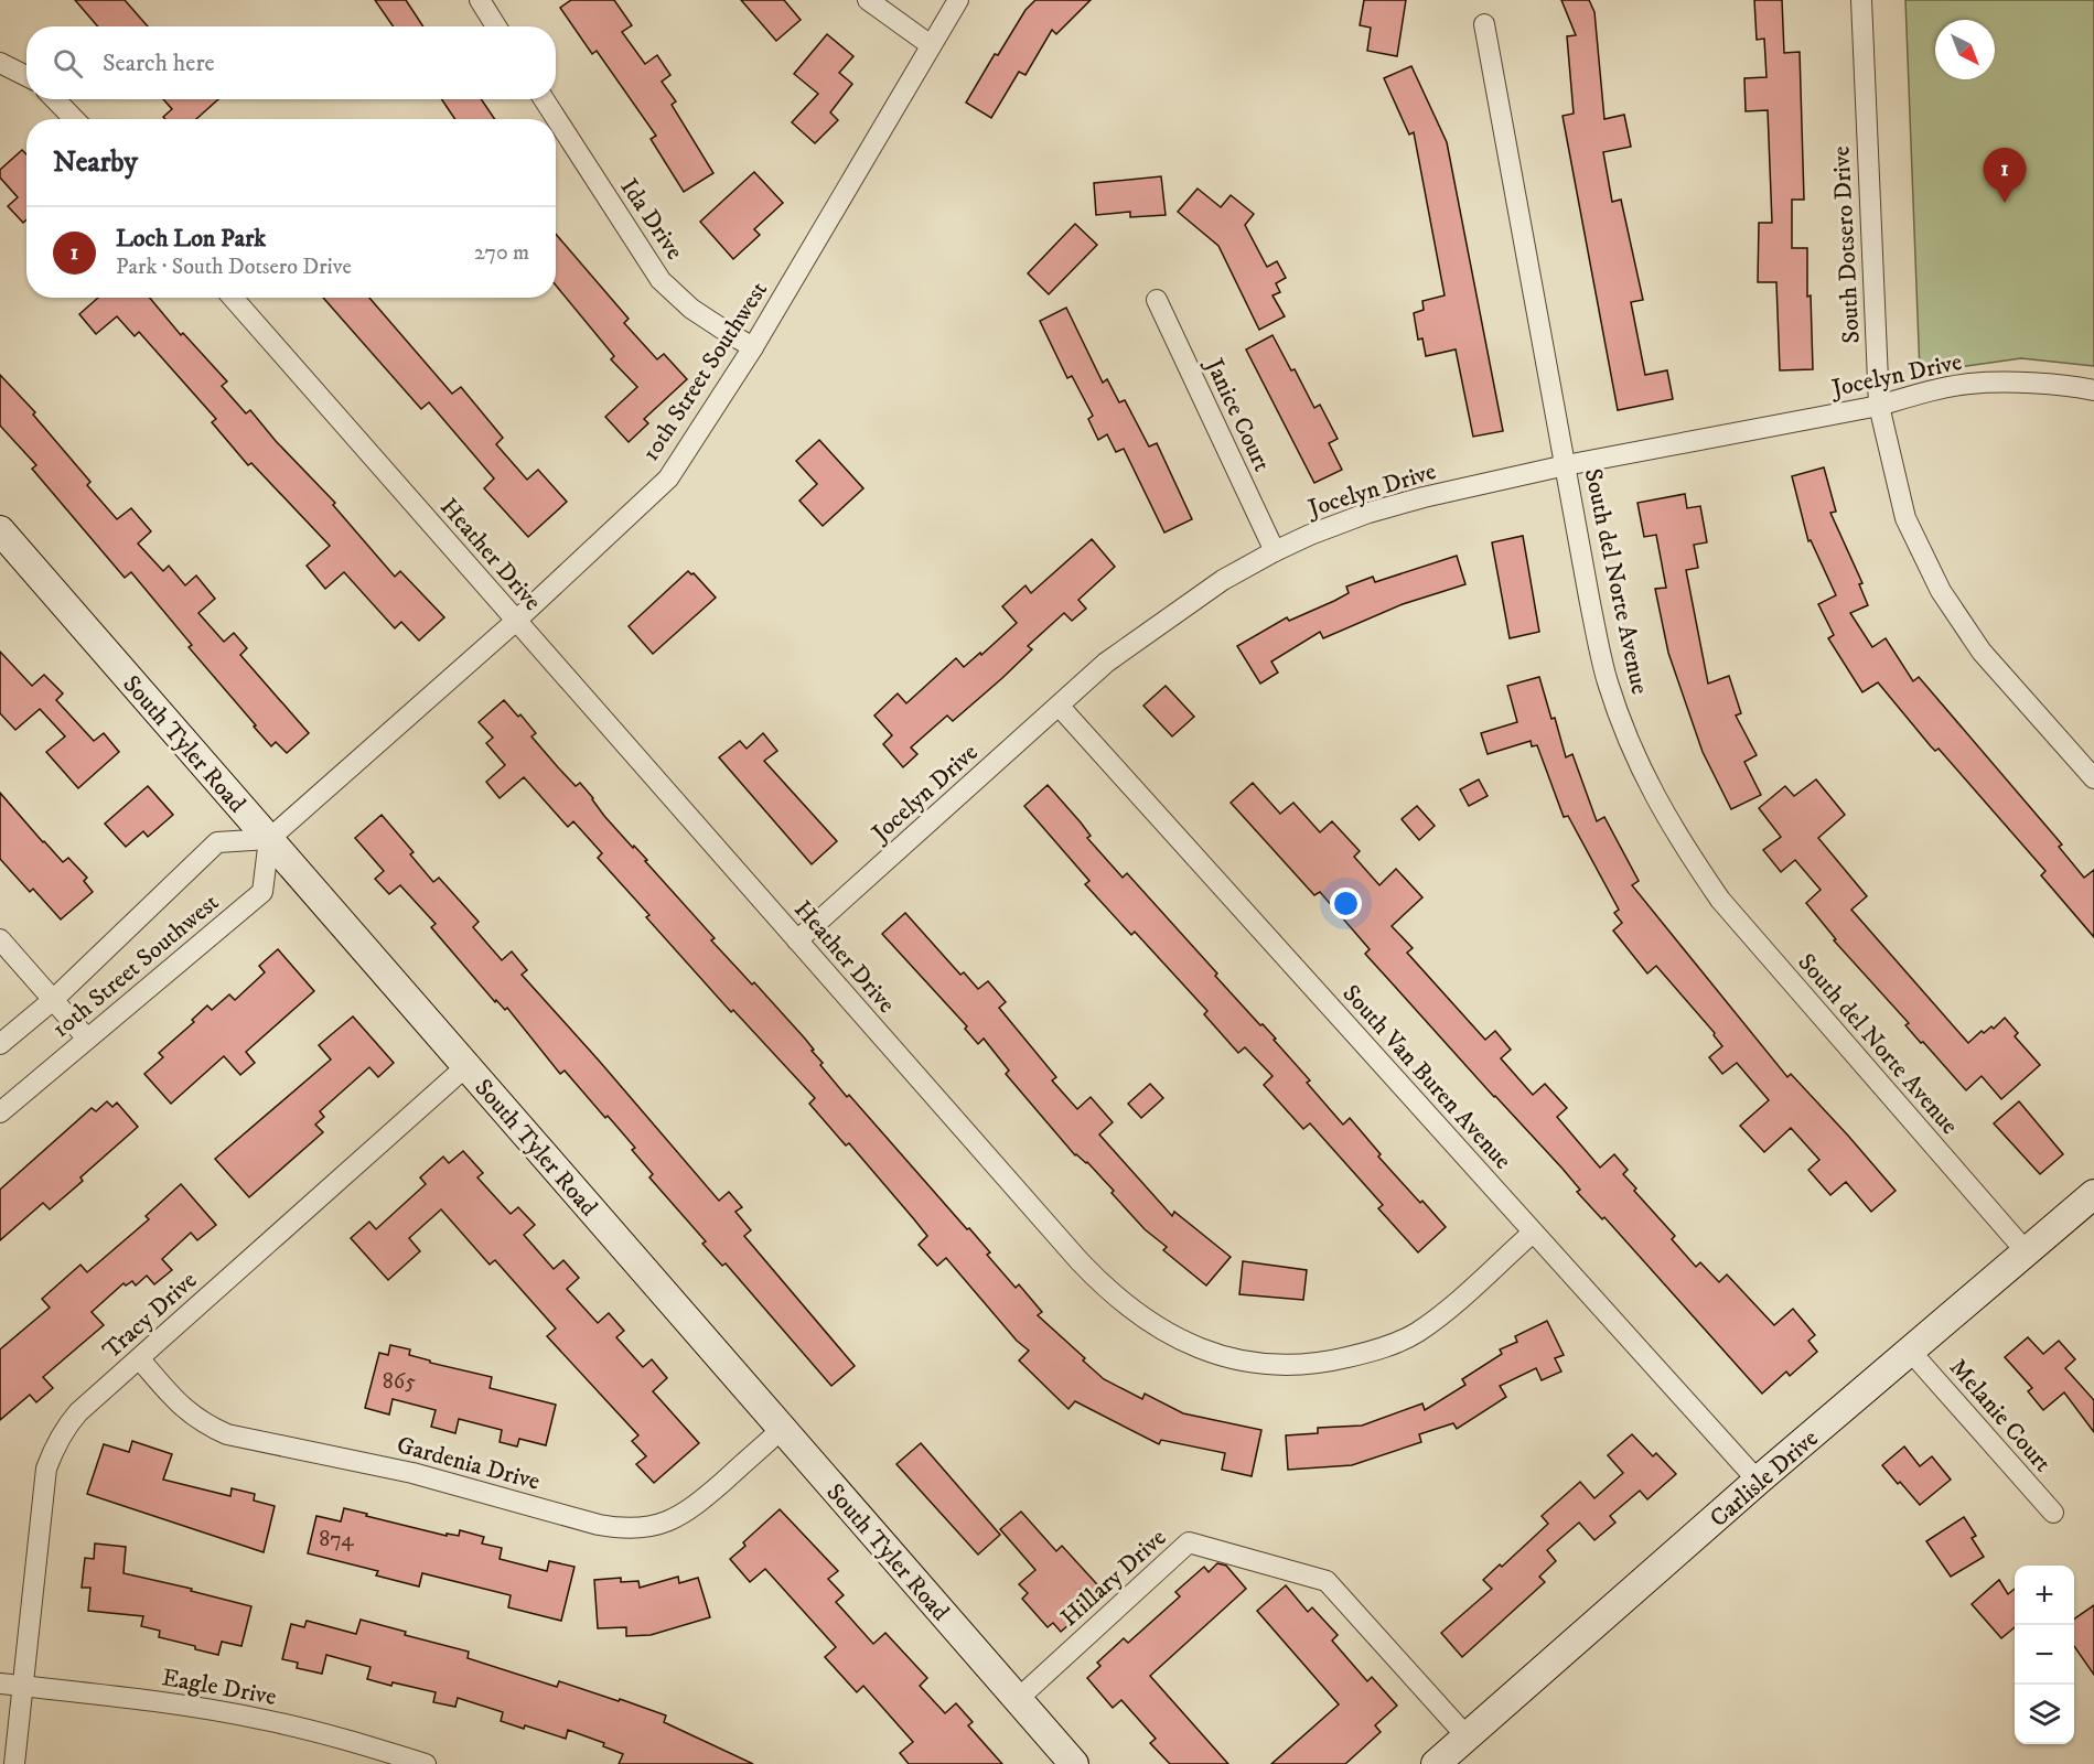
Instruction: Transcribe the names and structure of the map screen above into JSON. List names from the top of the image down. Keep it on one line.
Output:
{"streets":{"street":["Ida Drive","South Dotsero Drive","10th Street Southwest","Jocelyn Drive","Janice Court","Heather Drive","South del Norte Avenue","South Tyler Road","South Van Buren Avenue","Tracy Drive","Melanie Court","Gardenia Drive","Carlisle Drive","Hillary Drive","Eagle Drive"]},"crossings":[["Ida Drive","10th Street Southwest"],["South Dotsero Drive","Jocelyn Drive"],["10th Street Southwest","Heather Drive"],["10th Street Southwest","South Tyler Road"],["Jocelyn Drive","Janice Court"],["Jocelyn Drive","Heather Drive"],["Jocelyn Drive","South del Norte Avenue"],["Jocelyn Drive","South Van Buren Avenue"],["Heather Drive","South Van Buren Avenue"],["South del Norte Avenue","Carlisle Drive"],["South Tyler Road","Tracy Drive"],["South Tyler Road","Gardenia Drive"],["South Tyler Road","Hillary Drive"],["South Van Buren Avenue","Carlisle Drive"],["Tracy Drive","Gardenia Drive"],["Tracy Drive","Eagle Drive"],["Melanie Court","Carlisle Drive"],["Carlisle Drive","Hillary Drive"]],"house_numbers":["865","874"],"north":"bottom right","page":{"search":"Search here","heading":"Nearby","pins":"1","list":[{"mark":"1","name":"Loch Lon Park","note":"Park · South Dotsero Drive","value":"270 m"}],"map_buttons":["+","−"]}}
